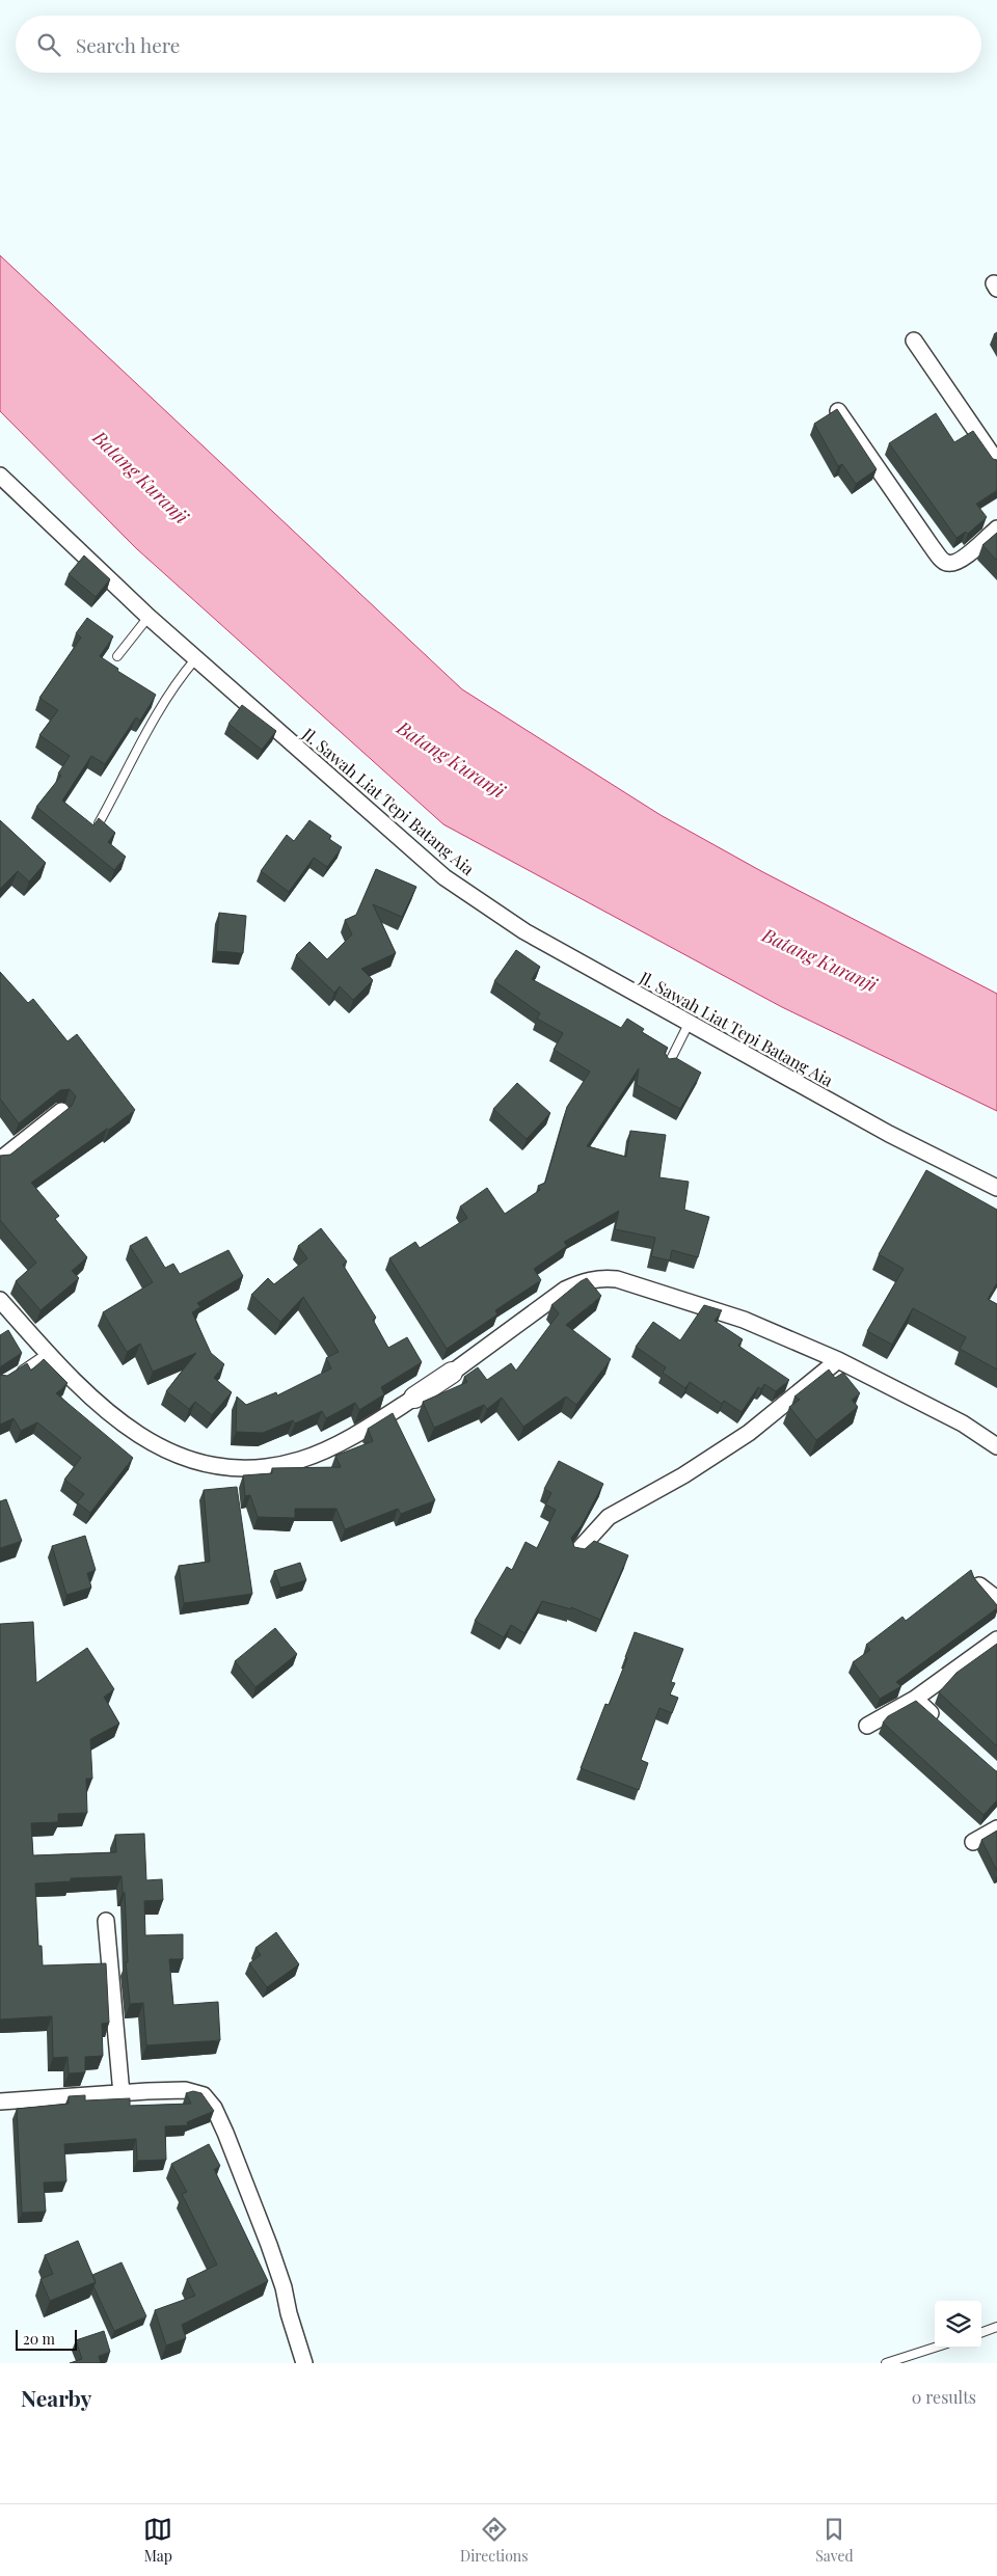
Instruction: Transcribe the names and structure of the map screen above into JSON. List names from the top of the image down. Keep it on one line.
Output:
{"streets":{"street":["Jl. Sawah Liat Tepi Batang Aia"]},"water":["Batang Kuranji"],"scale_bar":"20 m","page":{"search":"Search here","scale":"20 m","heading":["Nearby","0 results"],"nav":["Map","Directions","Saved"]}}
